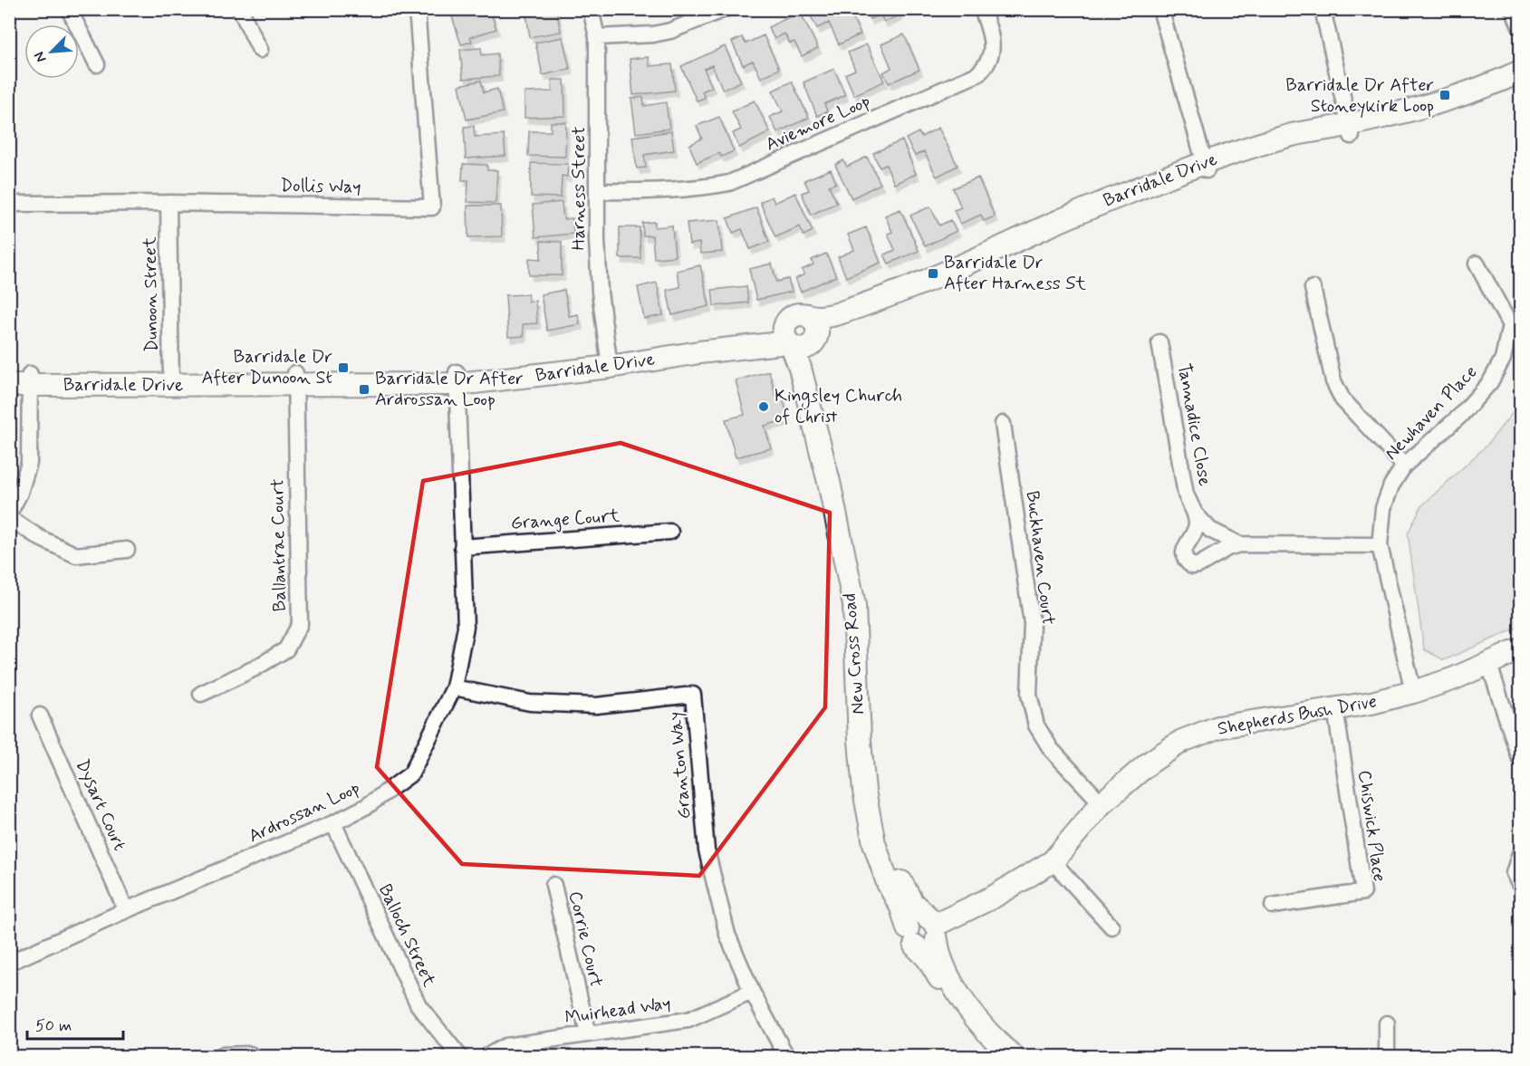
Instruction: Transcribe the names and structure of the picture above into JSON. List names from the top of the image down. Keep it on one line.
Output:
{"streets":{"street":["Aviemore Loop","Barridale Drive","Dollis Way","Harness Street","Dunoon Street","Newhaven Place","Tannadice Close","Grange Court","Ballantrae Court","Buckhaven Court","New Cross Road","Shepherds Bush Drive","Granton Way","Dysart Court","Ardrossan Loop","Chiswick Place","Balloch Street","Corrie Court","Muirhead Way"]},"crossings":[["Aviemore Loop","Harness Street"],["Barridale Drive","Harness Street"],["Barridale Drive","Dunoon Street"],["Barridale Drive","Ballantrae Court"],["Barridale Drive","New Cross Road"],["Barridale Drive","Ardrossan Loop"],["Dollis Way","Dunoon Street"],["Newhaven Place","Tannadice Close"],["Newhaven Place","Shepherds Bush Drive"],["Grange Court","Ardrossan Loop"],["Buckhaven Court","Shepherds Bush Drive"],["New Cross Road","Shepherds Bush Drive"],["Shepherds Bush Drive","Chiswick Place"],["Granton Way","Ardrossan Loop"],["Granton Way","Muirhead Way"],["Dysart Court","Ardrossan Loop"],["Ardrossan Loop","Balloch Street"],["Corrie Court","Muirhead Way"]],"places":{"transit":["Barridale Dr After Stoneykirk Loop","Barridale Dr After Harness St","Barridale Dr After Dunoon St","Barridale Dr After Ardrossan Loop"],"other":["Kingsley Church of Christ"]},"scale_bar":"50 m","north":"bottom left"}
